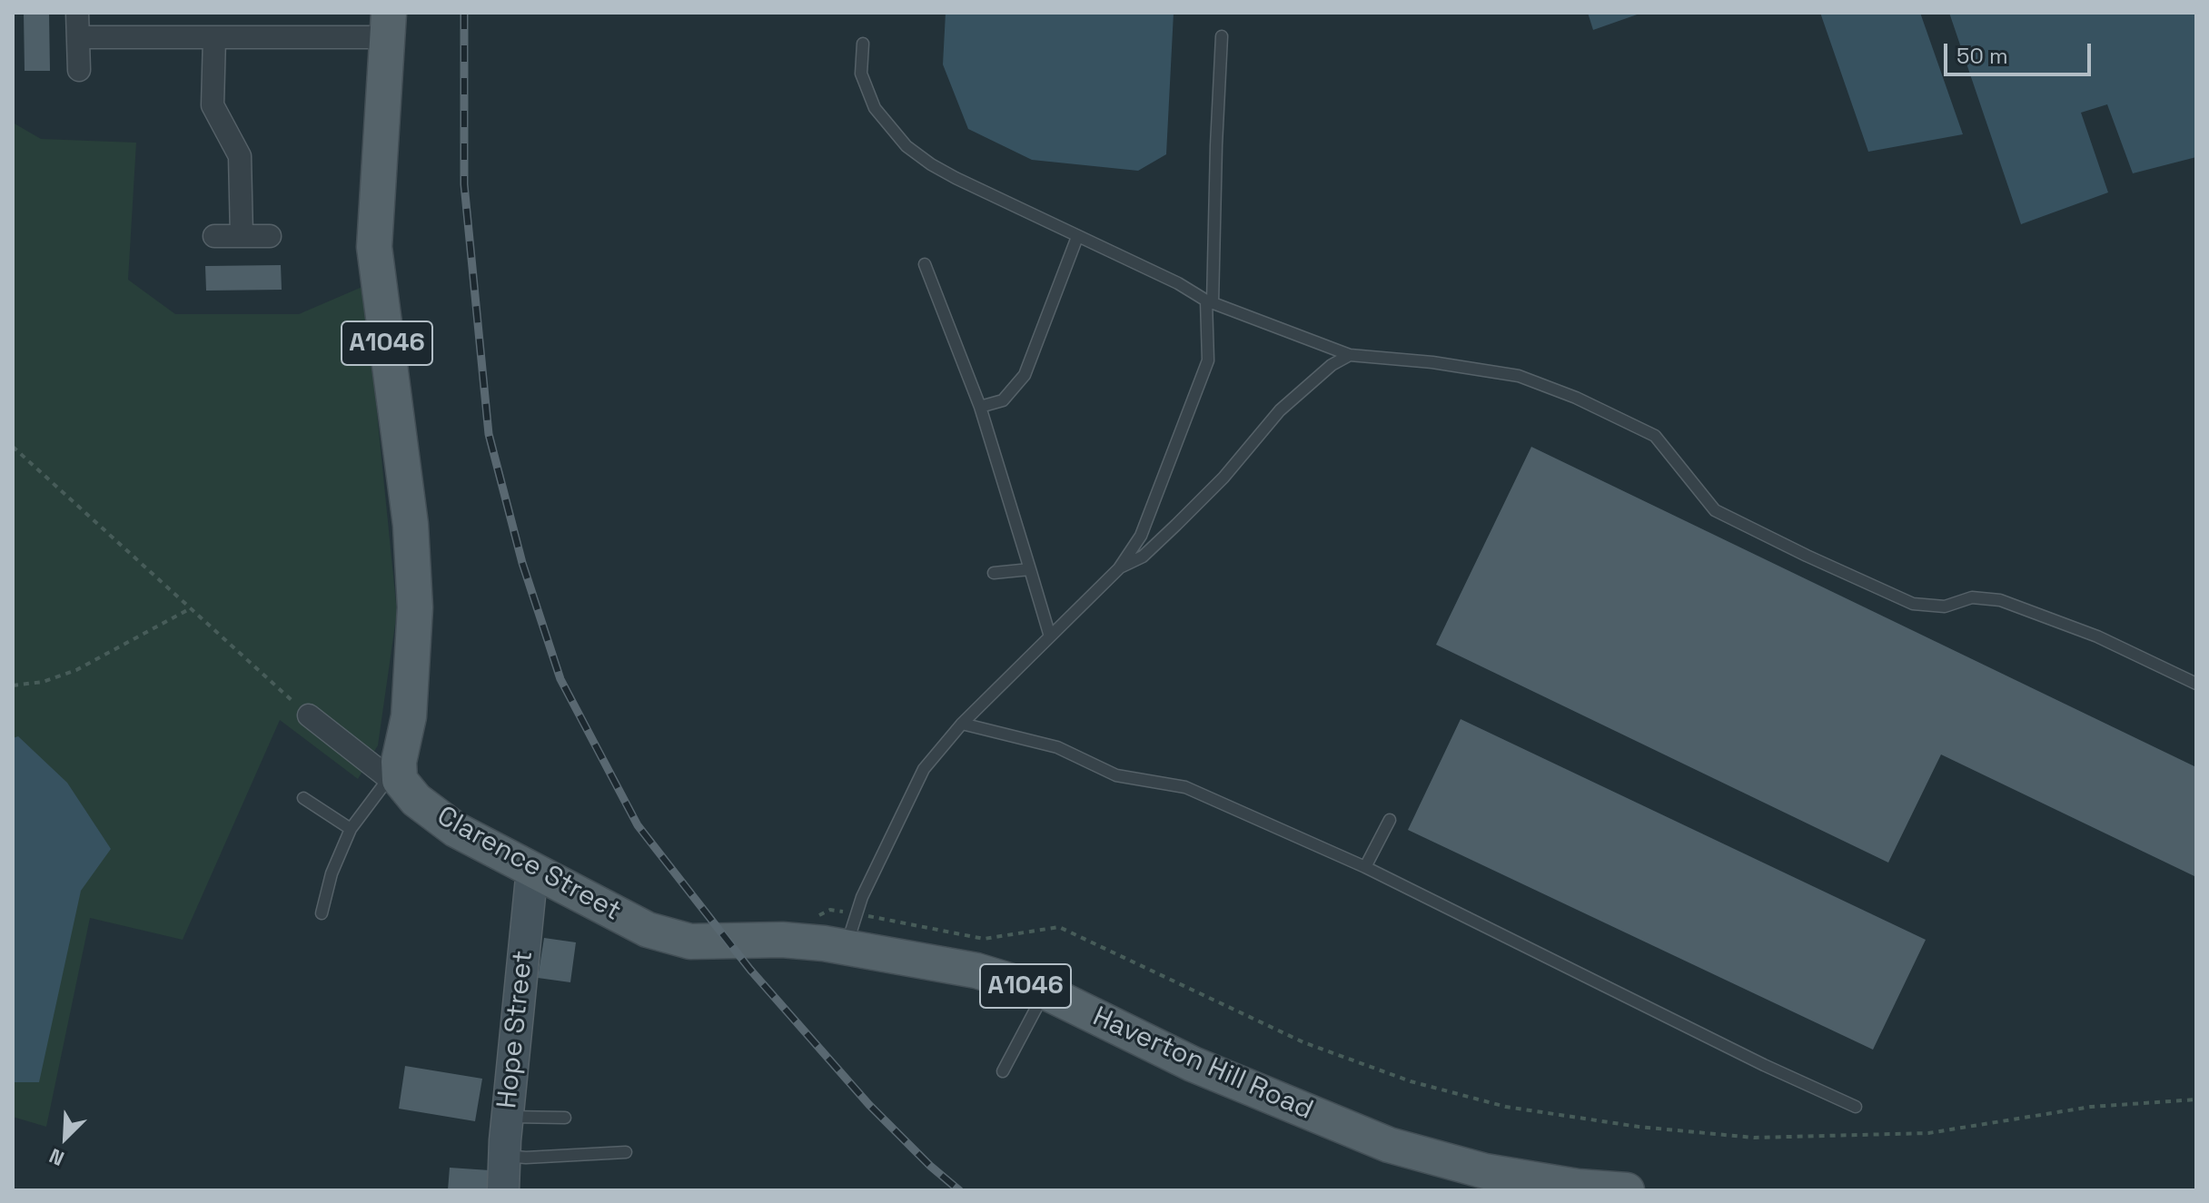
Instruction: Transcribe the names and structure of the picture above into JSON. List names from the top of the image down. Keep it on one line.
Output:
{"streets":{"main road":["A1046","Clarence Street","Hope Street","Haverton Hill Road"]},"crossings":[["A1046","Clarence Street"],["Clarence Street","Hope Street"],["Clarence Street","Haverton Hill Road"]],"scale_bar":"50 m","north":"bottom left"}
